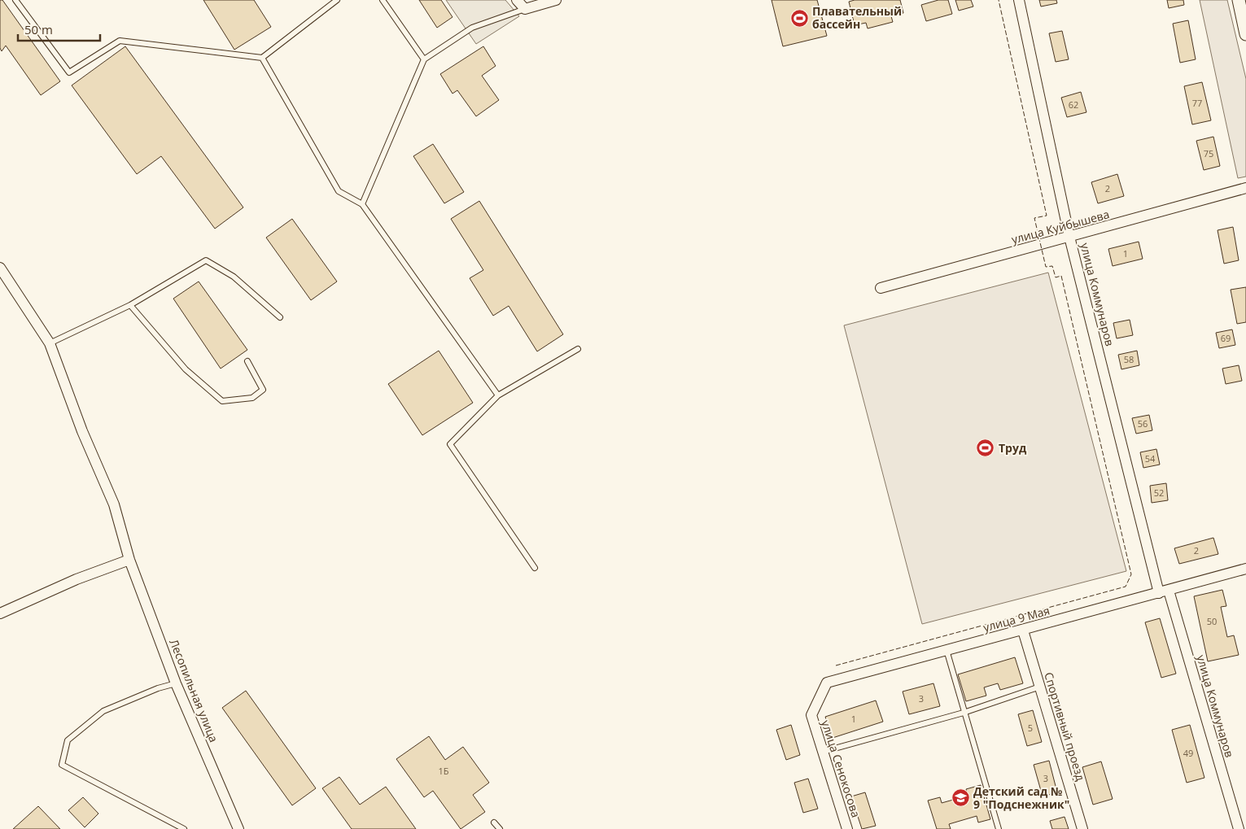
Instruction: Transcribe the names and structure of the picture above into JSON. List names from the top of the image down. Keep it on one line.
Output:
{"streets":{"street":["улица Куйбышева","улица Коммунаров","улица 9 Мая","Лесопильная улица","Спортивный проезд","улица Сенокосова"]},"crossings":[["улица Куйбышева","улица Коммунаров"],["улица Коммунаров","улица 9 Мая"],["улица 9 Мая","Спортивный проезд"],["улица 9 Мая","улица Сенокосова"]],"places":{"sports":["Плавательный бассейн","Труд"],"school or university":["Детский сад № 9 \"Подснежник\""]},"house_numbers":["77","62","75","2","1","69","58","56","54","52","2","50","3","1","5","49","1Б","3"],"scale_bar":"50 m"}
